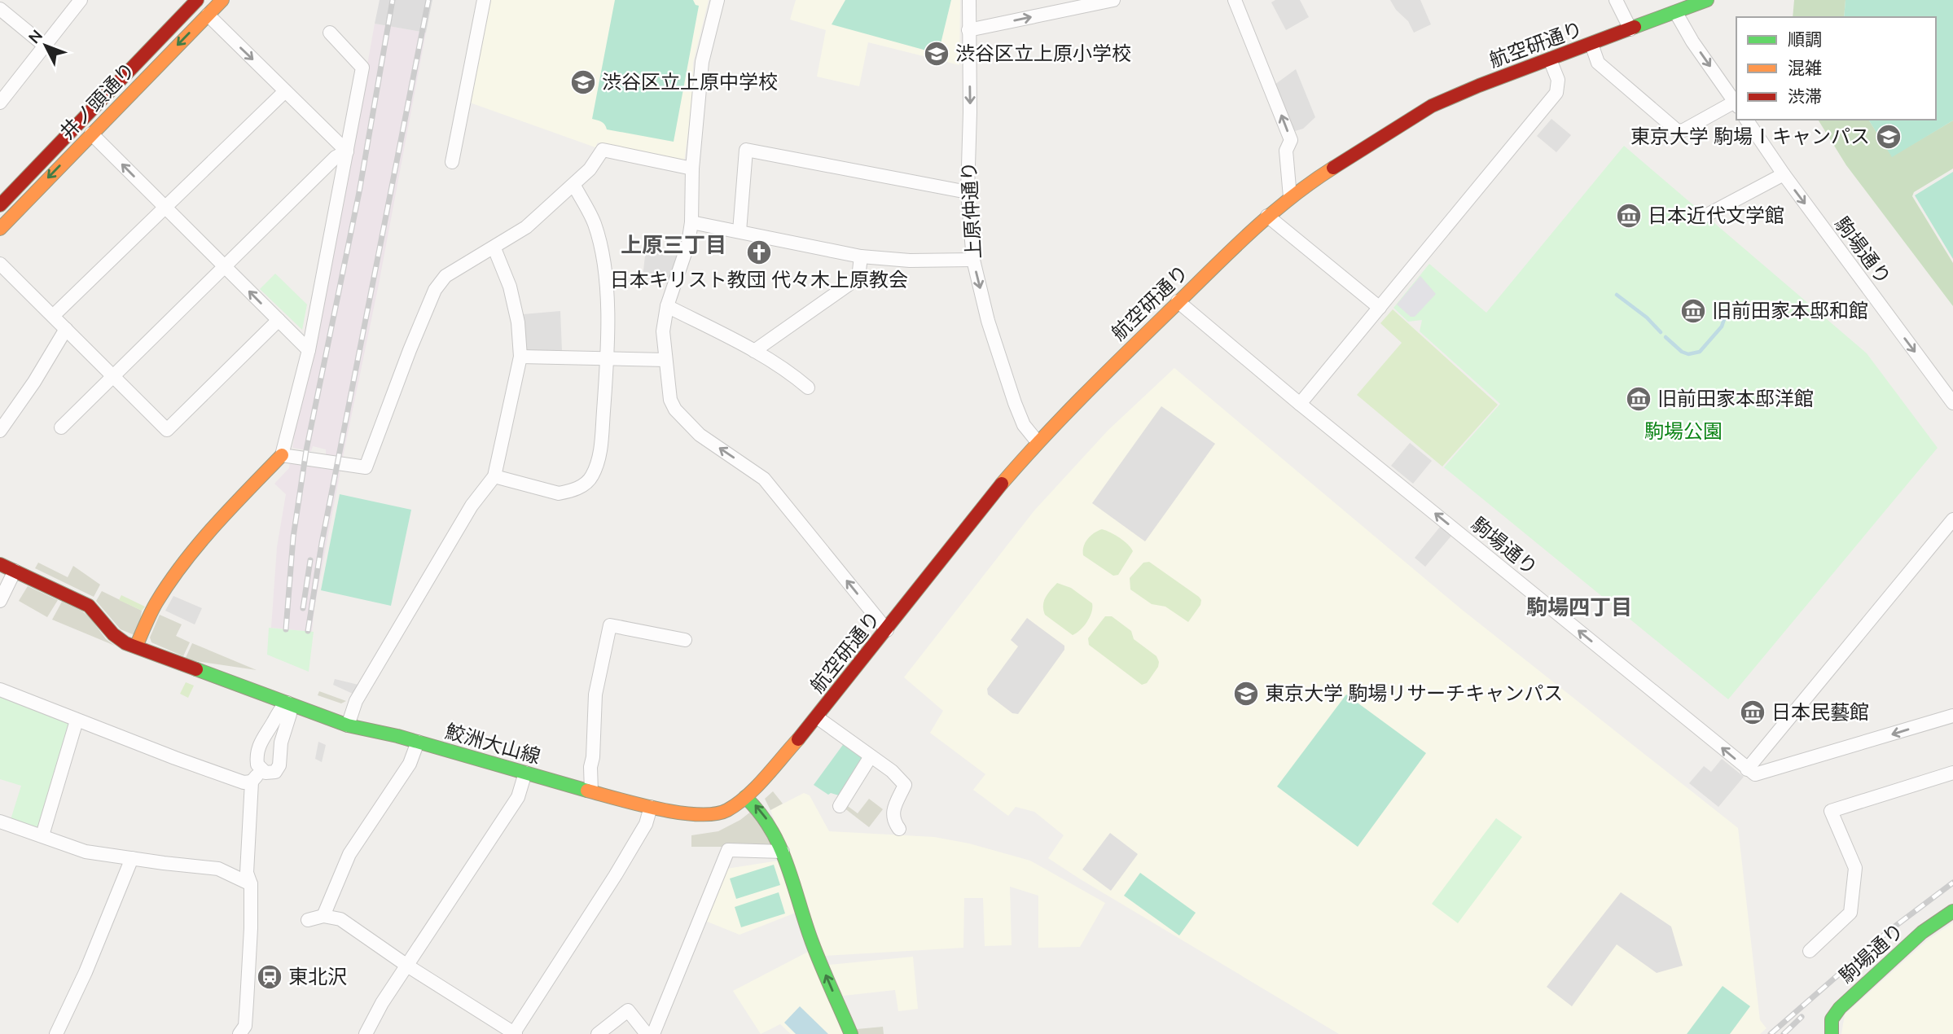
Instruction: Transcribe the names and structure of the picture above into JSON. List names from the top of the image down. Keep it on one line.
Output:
{"streets":{"street":["航空研通り","井ノ頭通り","上原仲通り","駒場通り","鮫洲大山線"]},"crossings":[["航空研通り","上原仲通り"],["航空研通り","駒場通り"],["航空研通り","鮫洲大山線"]],"one_way":["上原仲通り"],"districts":["上原三丁目","駒場四丁目"],"parks":["駒場公園"],"places":{"school or university":["渋谷区立上原小学校","渋谷区立上原中学校","東京大学 駒場Ⅰキャンパス","東京大学 駒場リサーチキャンパス"],"museum":["日本近代文学館","旧前田家本邸和館","旧前田家本邸洋館","日本民藝館"],"church":["日本キリスト教団 代々木上原教会"],"station":["東北沢"]},"legend":["順調","混雑","渋滞"],"north":"top left"}
